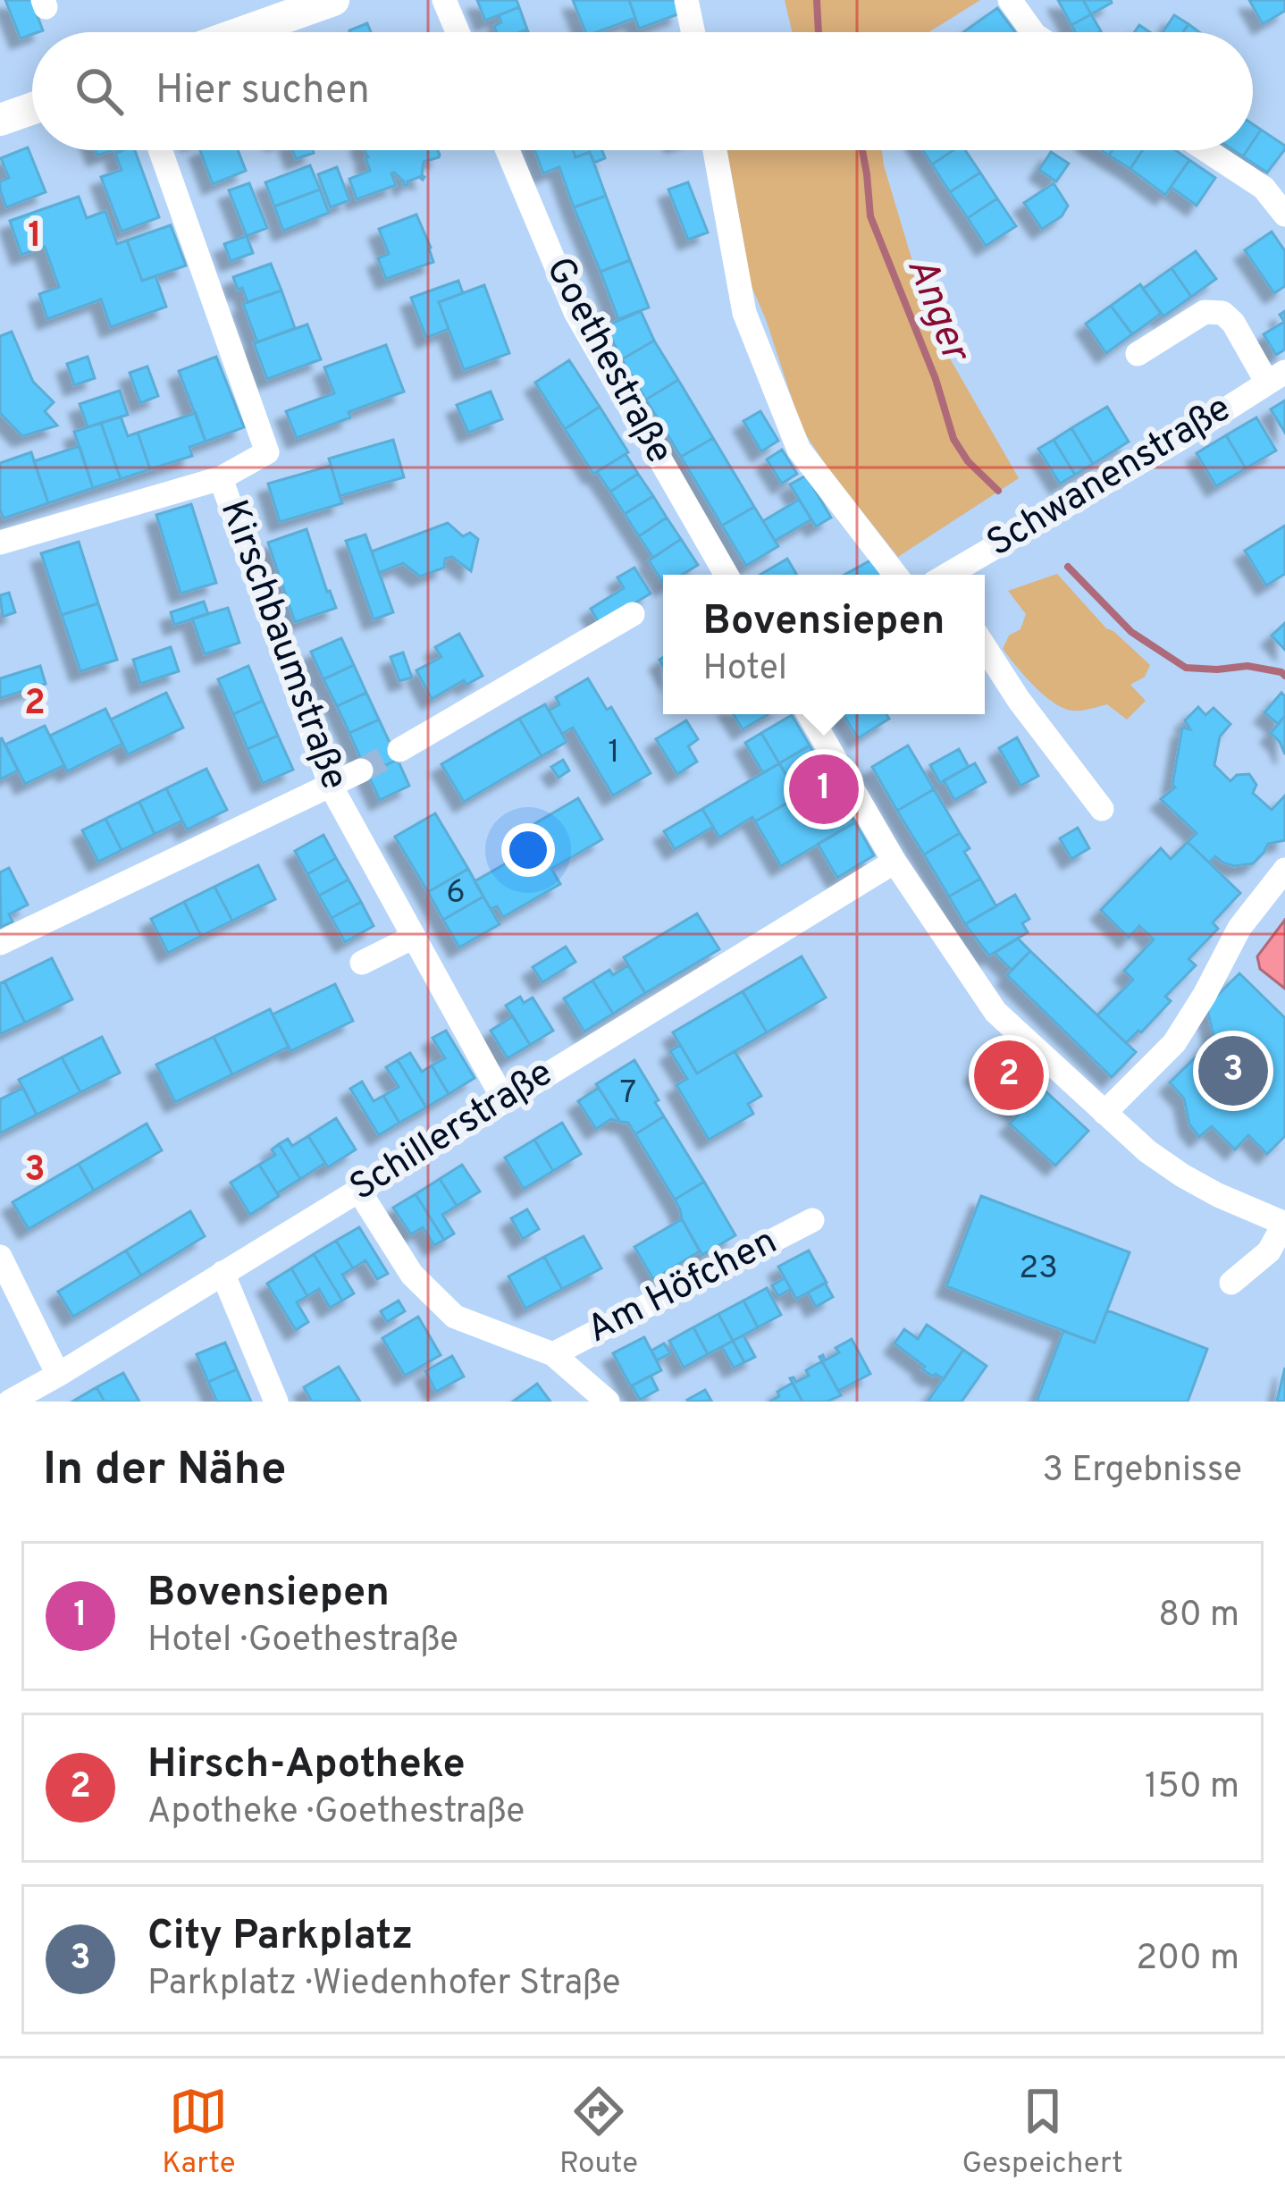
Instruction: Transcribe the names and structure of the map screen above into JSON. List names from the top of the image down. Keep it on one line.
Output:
{"streets":{"street":["Goethestraße","Schwanenstraße","Kirschbaumstraße","Schillerstraße","Am Höfchen"]},"crossings":[["Kirschbaumstraße","Schillerstraße"],["Schillerstraße","Am Höfchen"]],"water":["Anger"],"house_numbers":["1","6","7","23"],"page":{"search":"Hier suchen","popup":["Bovensiepen","Hotel"],"pins":["1","3","2"],"heading":["In der Nähe","3 Ergebnisse"],"list":[{"mark":"1","name":"Bovensiepen","note":"Hotel · Goethestraße","value":"80 m"},{"mark":"2","name":"Hirsch-Apotheke","note":"Apotheke · Goethestraße","value":"150 m"},{"mark":"3","name":"City Parkplatz","note":"Parkplatz · Wiedenhofer Straße","value":"200 m"}],"nav":["Karte","Route","Gespeichert"]},"grid":{"rows":["1","2","3"]}}
